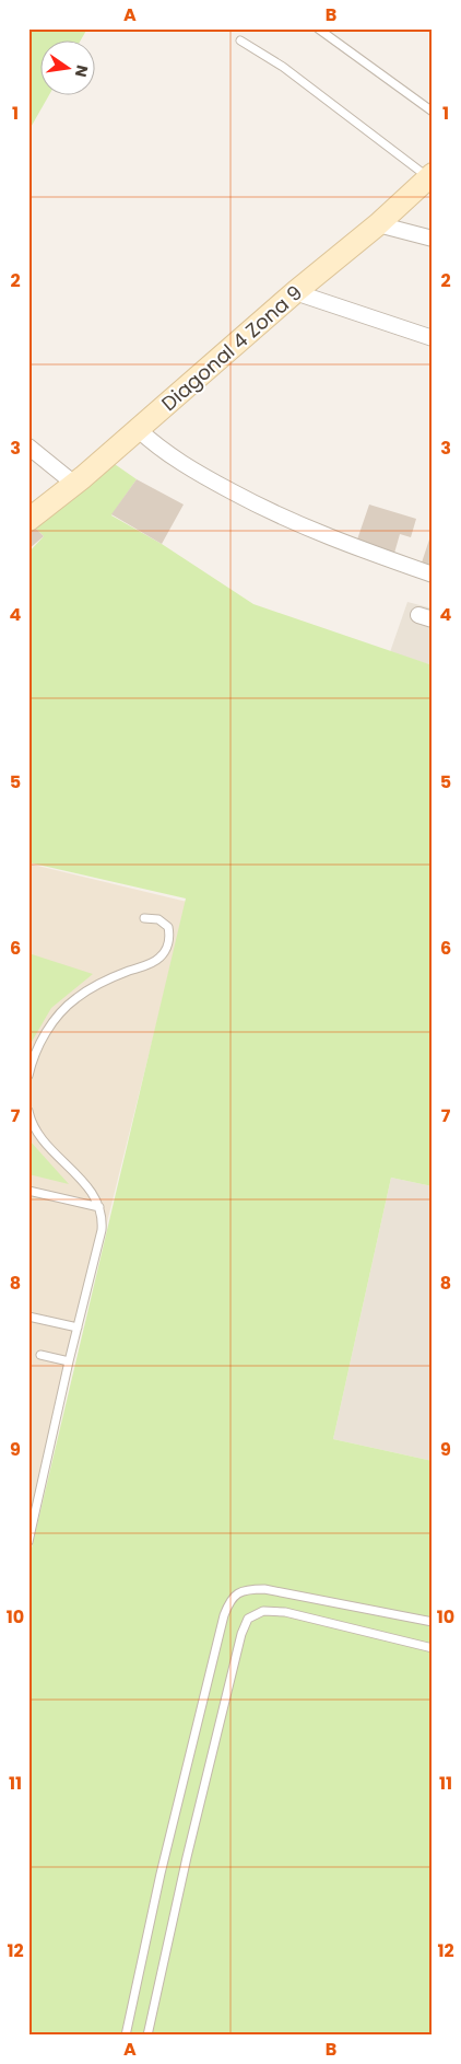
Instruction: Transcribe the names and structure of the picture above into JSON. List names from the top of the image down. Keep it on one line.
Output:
{"streets":{"main road":["Diagonal 4 Zona 9"]},"north":"right","grid":{"columns":["A","B"],"rows":["1","2","3","4","5","6","7","8","9","10","11","12"]}}
